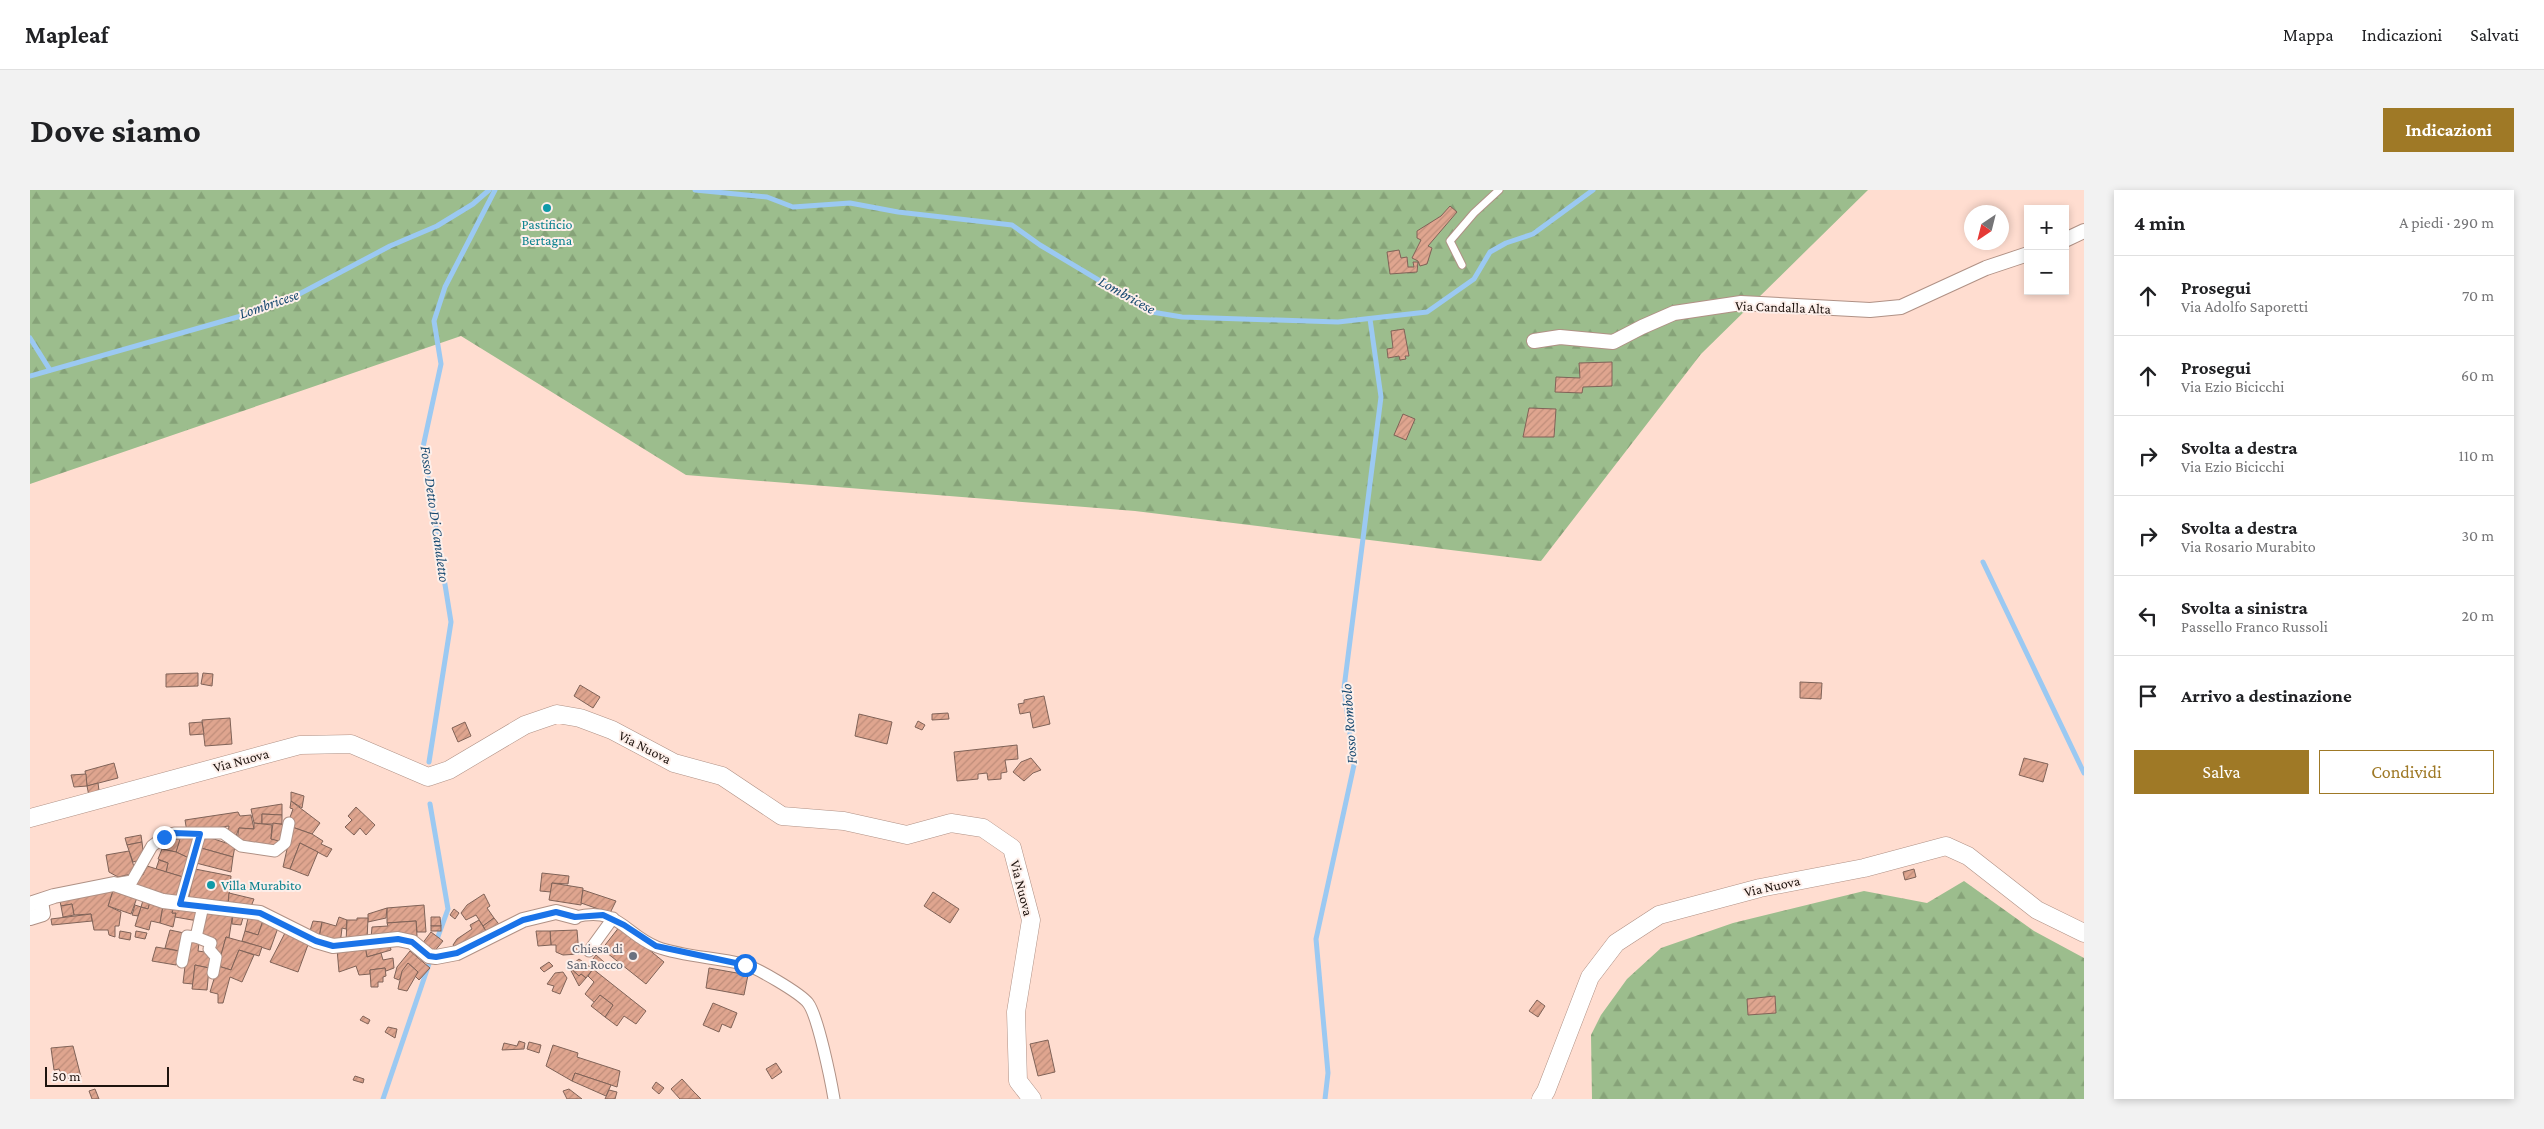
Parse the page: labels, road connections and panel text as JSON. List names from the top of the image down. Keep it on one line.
{"streets":{"street":["Via Candalla Alta","Via Nuova"]},"water":["Lombricese","Fosso Detto Di Canaletto","Fosso Rombolo"],"places":["Pastificio Bertagna","Villa Murabito","Chiesa di San Rocco"],"scale_bar":"50 m","north":"bottom left","page":{"header":"Mapleaf","nav":["Mappa","Indicazioni","Salvati"],"buttons":["Indicazioni",["Salva","Condividi"]],"title":"Dove siamo","heading":["4 min","A piedi · 290 m"],"map_buttons":["+","−"],"list":[["Prosegui","Via Adolfo Saporetti","70 m"],["Prosegui","Via Ezio Bicicchi","60 m"],["Svolta a destra","Via Ezio Bicicchi","110 m"],["Svolta a destra","Via Rosario Murabito","30 m"],["Svolta a sinistra","Passello Franco Russoli","20 m"],"Arrivo a destinazione"],"scale":"50 m"}}
